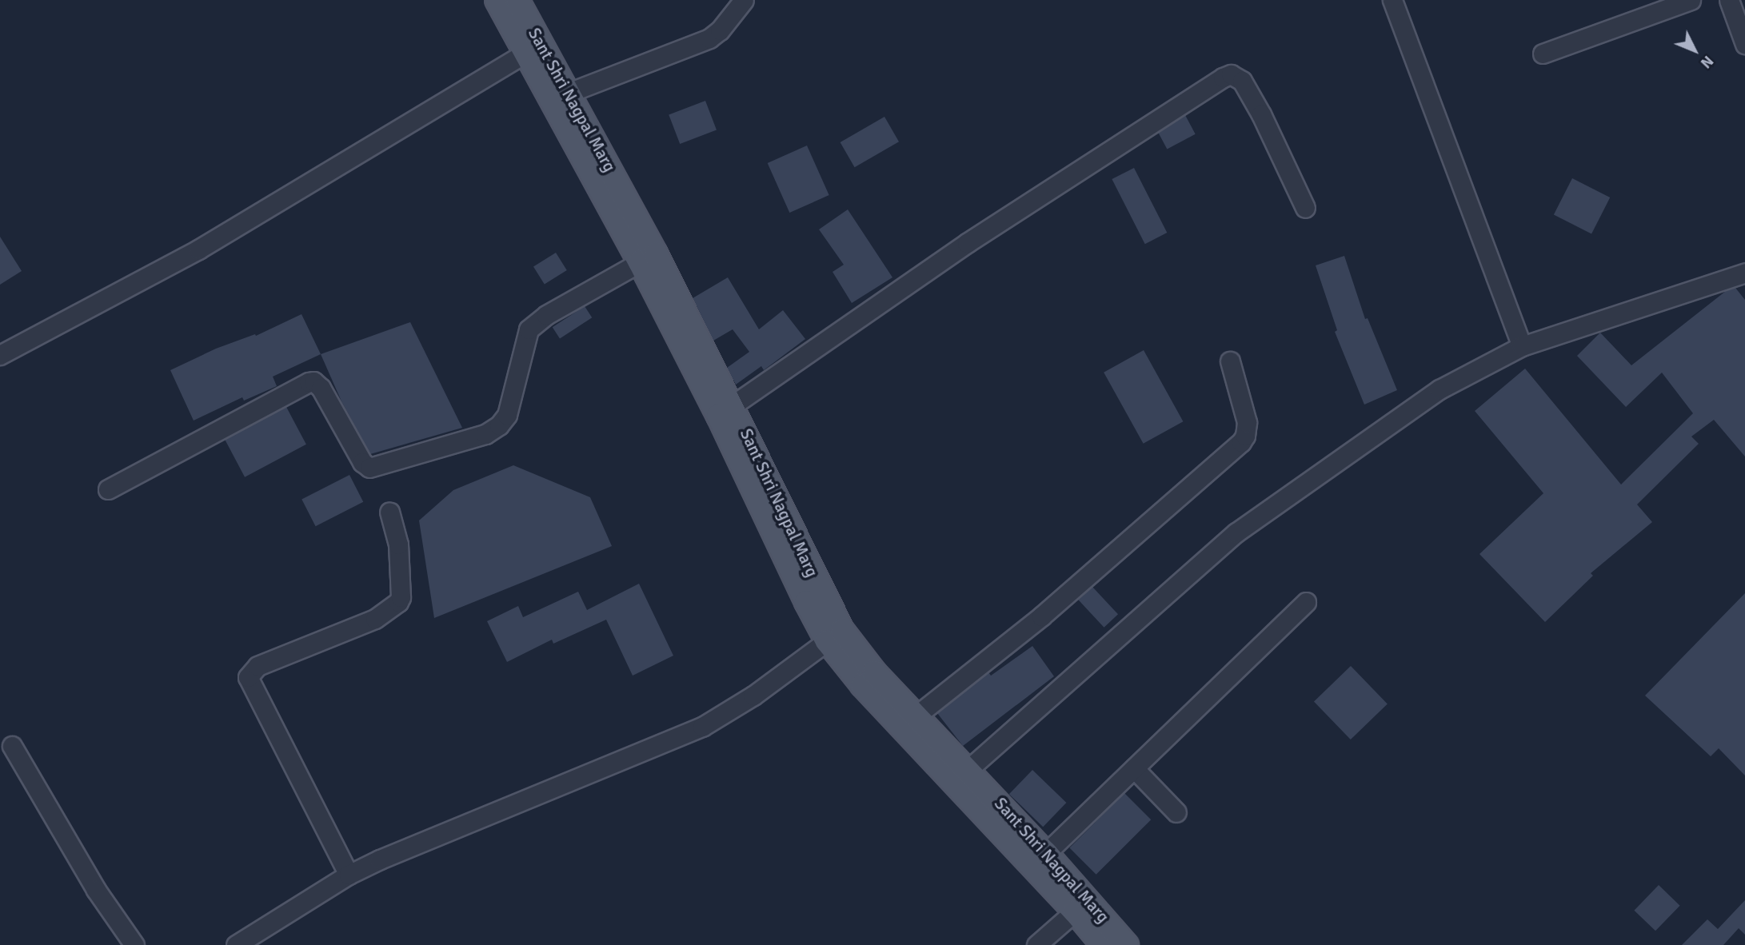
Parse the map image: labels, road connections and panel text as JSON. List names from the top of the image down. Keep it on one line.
{"streets":{"main road":["Sant Shri Nagpal Marg"]},"north":"bottom right"}
